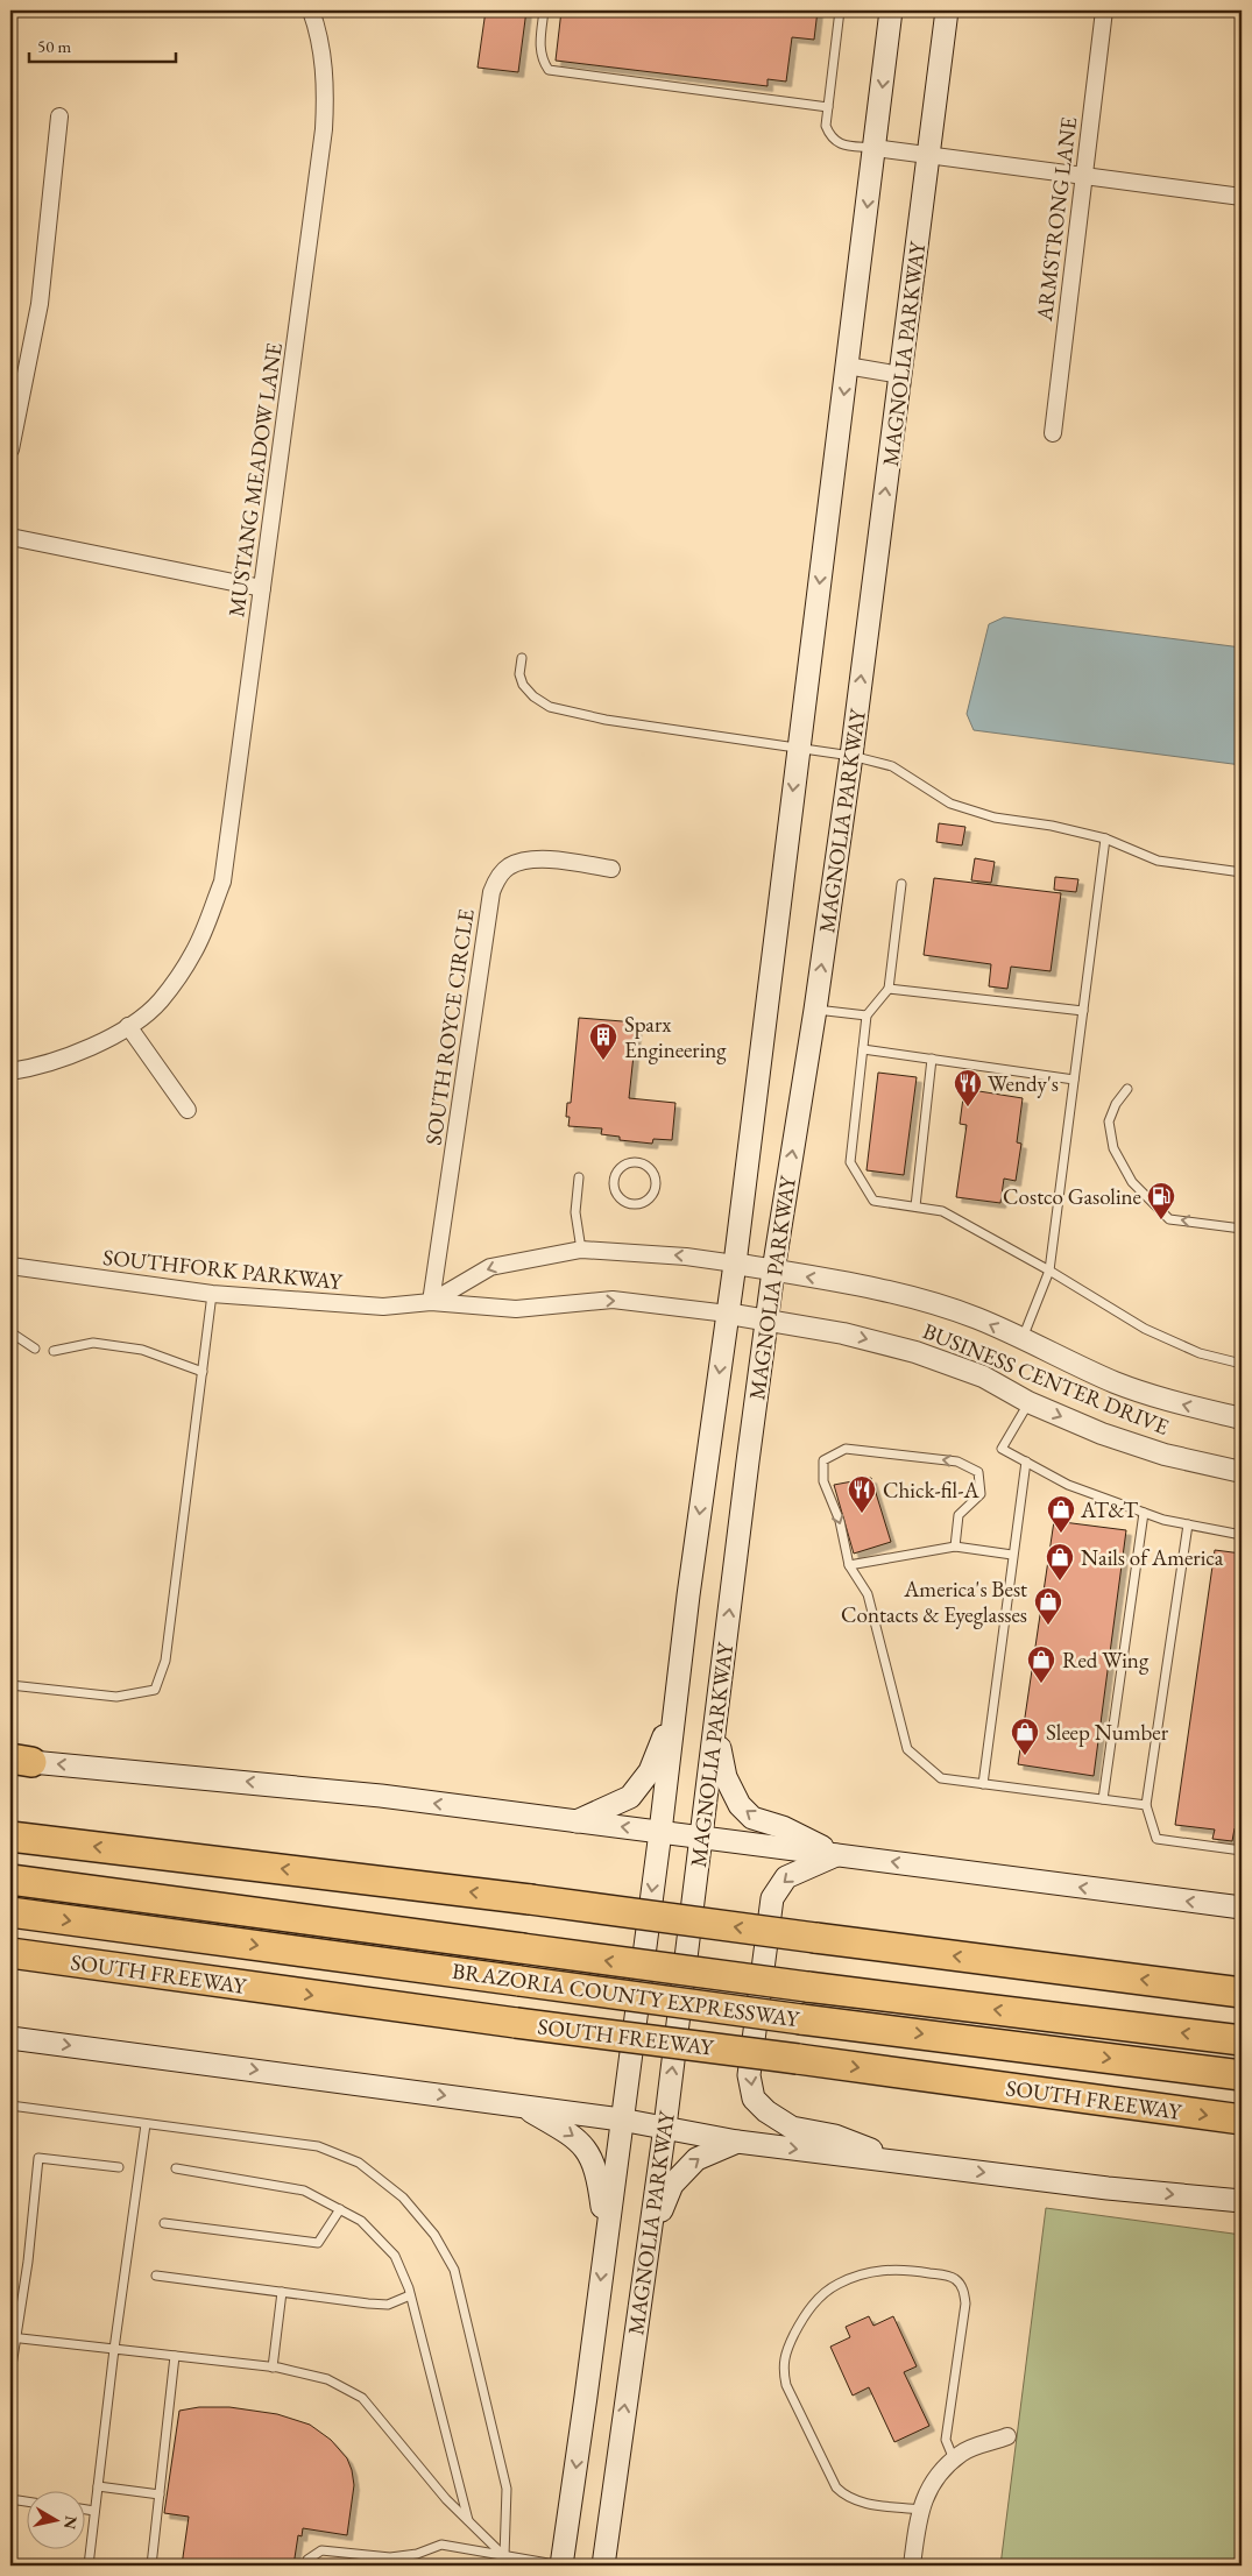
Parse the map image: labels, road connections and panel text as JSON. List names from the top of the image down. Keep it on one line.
{"streets":{"highway":["SOUTH FREEWAY","BRAZORIA COUNTY EXPRESSWAY"],"main road":["MAGNOLIA PARKWAY"],"street":["ARMSTRONG LANE","MUSTANG MEADOW LANE","SOUTH ROYCE CIRCLE","SOUTHFORK PARKWAY","BUSINESS CENTER DRIVE"]},"crossings":[["MAGNOLIA PARKWAY","SOUTHFORK PARKWAY"],["MAGNOLIA PARKWAY","BUSINESS CENTER DRIVE"],["SOUTH ROYCE CIRCLE","SOUTHFORK PARKWAY"],["SOUTHFORK PARKWAY","BUSINESS CENTER DRIVE"]],"places":{"building":["Sparx Engineering"],"restaurant":["Wendy's","Chick-fil-A"],"fuel station":["Costco Gasoline"],"shop":["AT&T","Nails of America","America's Best Contacts & Eyeglasses","Red Wing","Sleep Number"]},"scale_bar":"50 m","north":"right"}
